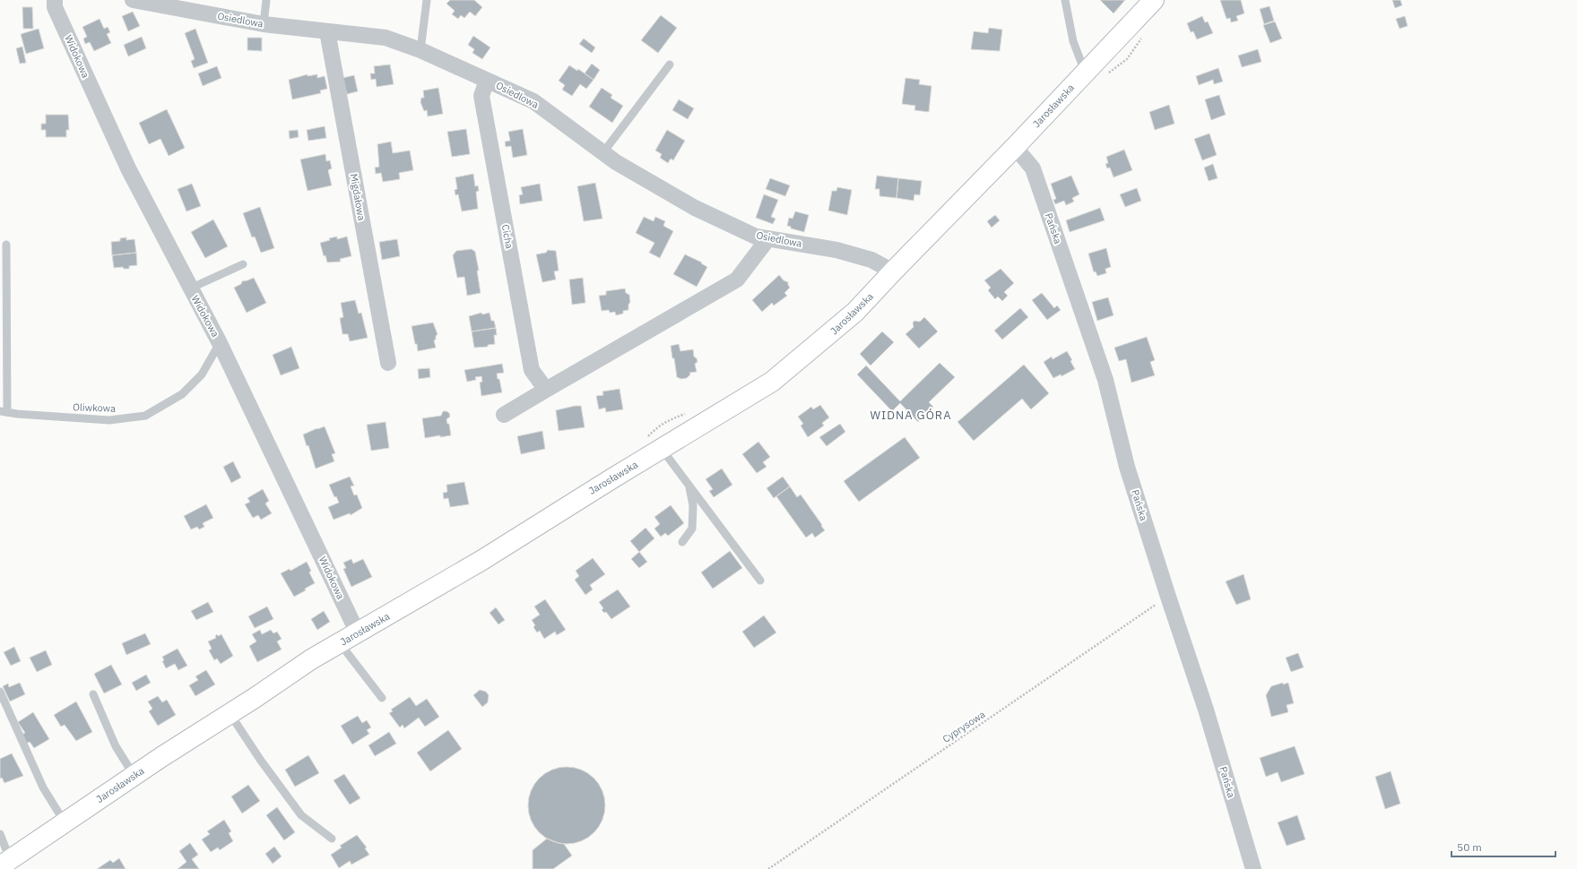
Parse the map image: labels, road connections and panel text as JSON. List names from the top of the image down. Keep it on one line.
{"streets":{"main road":["Jarosławska"],"street":["Osiedlowa","Widokowa","Migdałowa","Pańska","Cicha"],"lane":["Oliwkowa"],"path":["Cyprysowa"]},"crossings":[["Osiedlowa","Jarosławska"],["Osiedlowa","Migdałowa"],["Osiedlowa","Cicha"],["Widokowa","Jarosławska"],["Widokowa","Oliwkowa"],["Jarosławska","Pańska"],["Pańska","Cyprysowa"]],"districts":["WIDNA GÓRA"],"scale_bar":"50 m"}
